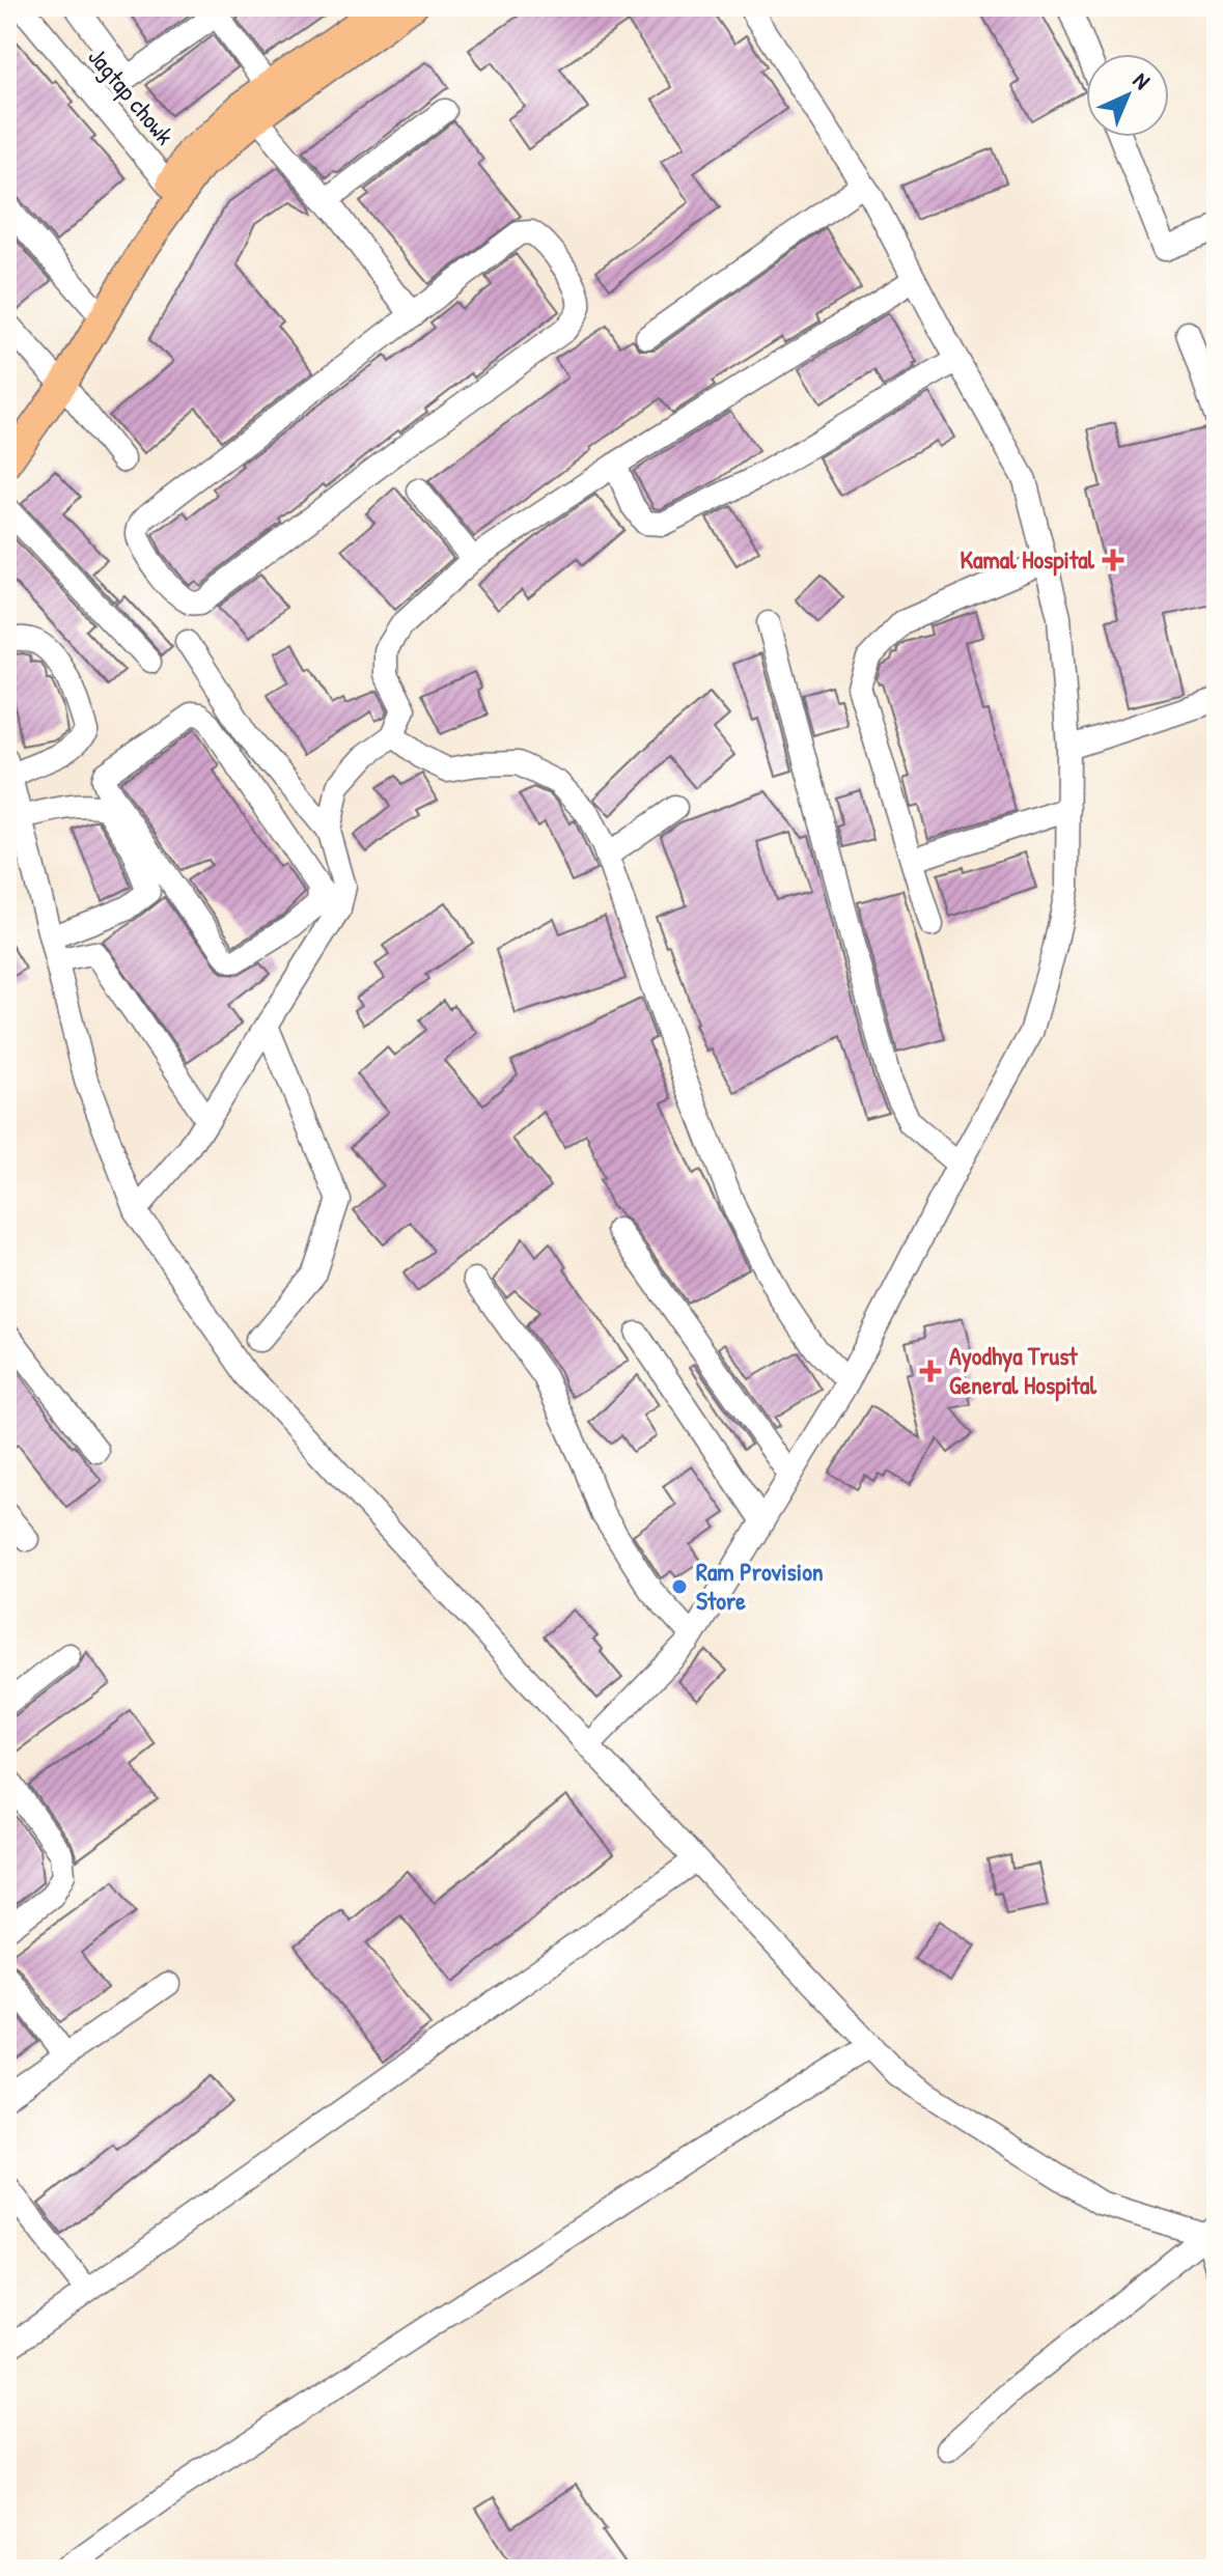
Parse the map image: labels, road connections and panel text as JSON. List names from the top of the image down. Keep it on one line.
{"streets":{"street":["Jagtap chowk"]},"places":{"health":["Kamal Hospital","Ayodhya Trust General Hospital"],"other":["Ram Provision Store"]},"north":"top right"}
